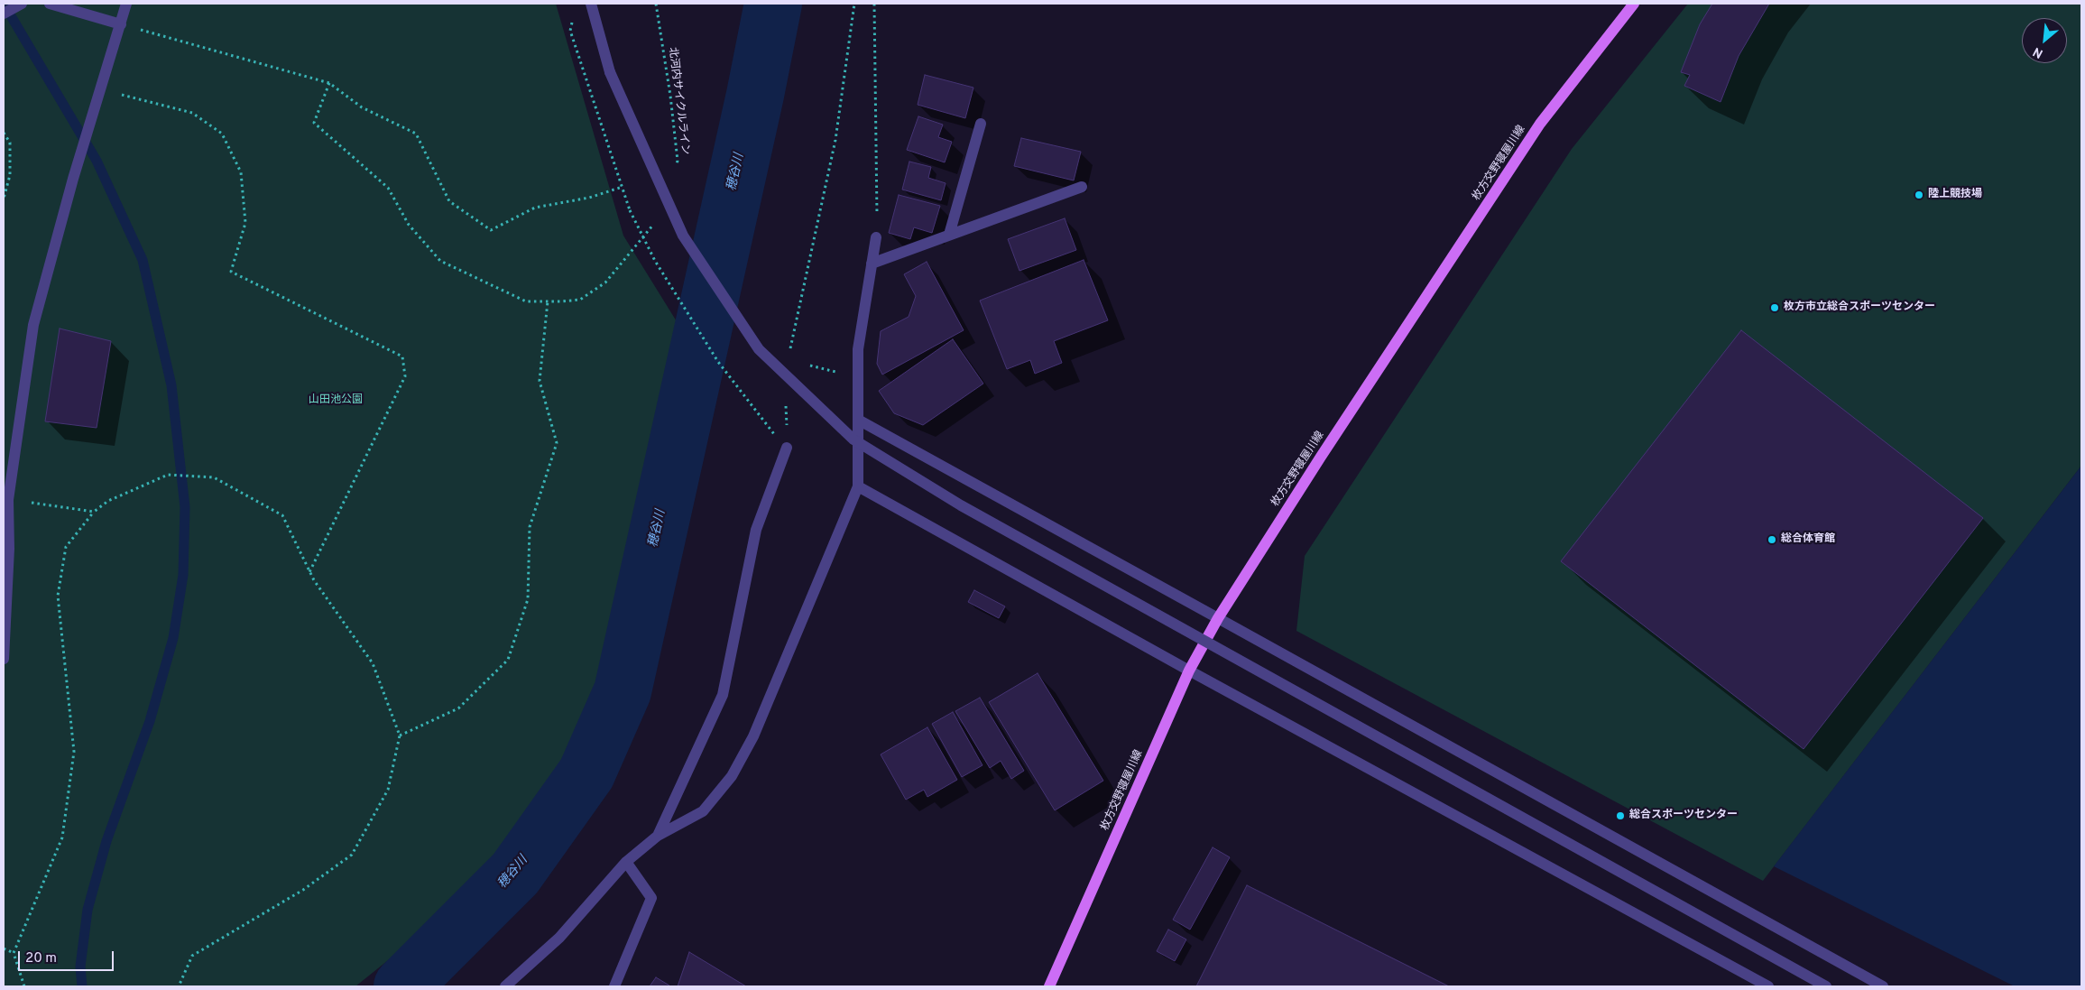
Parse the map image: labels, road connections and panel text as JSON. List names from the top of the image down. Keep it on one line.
{"streets":{"main road":["枚方交野寝屋川線"],"path":["北河内サイクルライン"]},"water":["穂谷川"],"parks":["山田池公園"],"places":["陸上競技場","枚方市立総合スポーツセンター","総合体育館","総合スポーツセンター"],"scale_bar":"20 m","north":"bottom left"}
